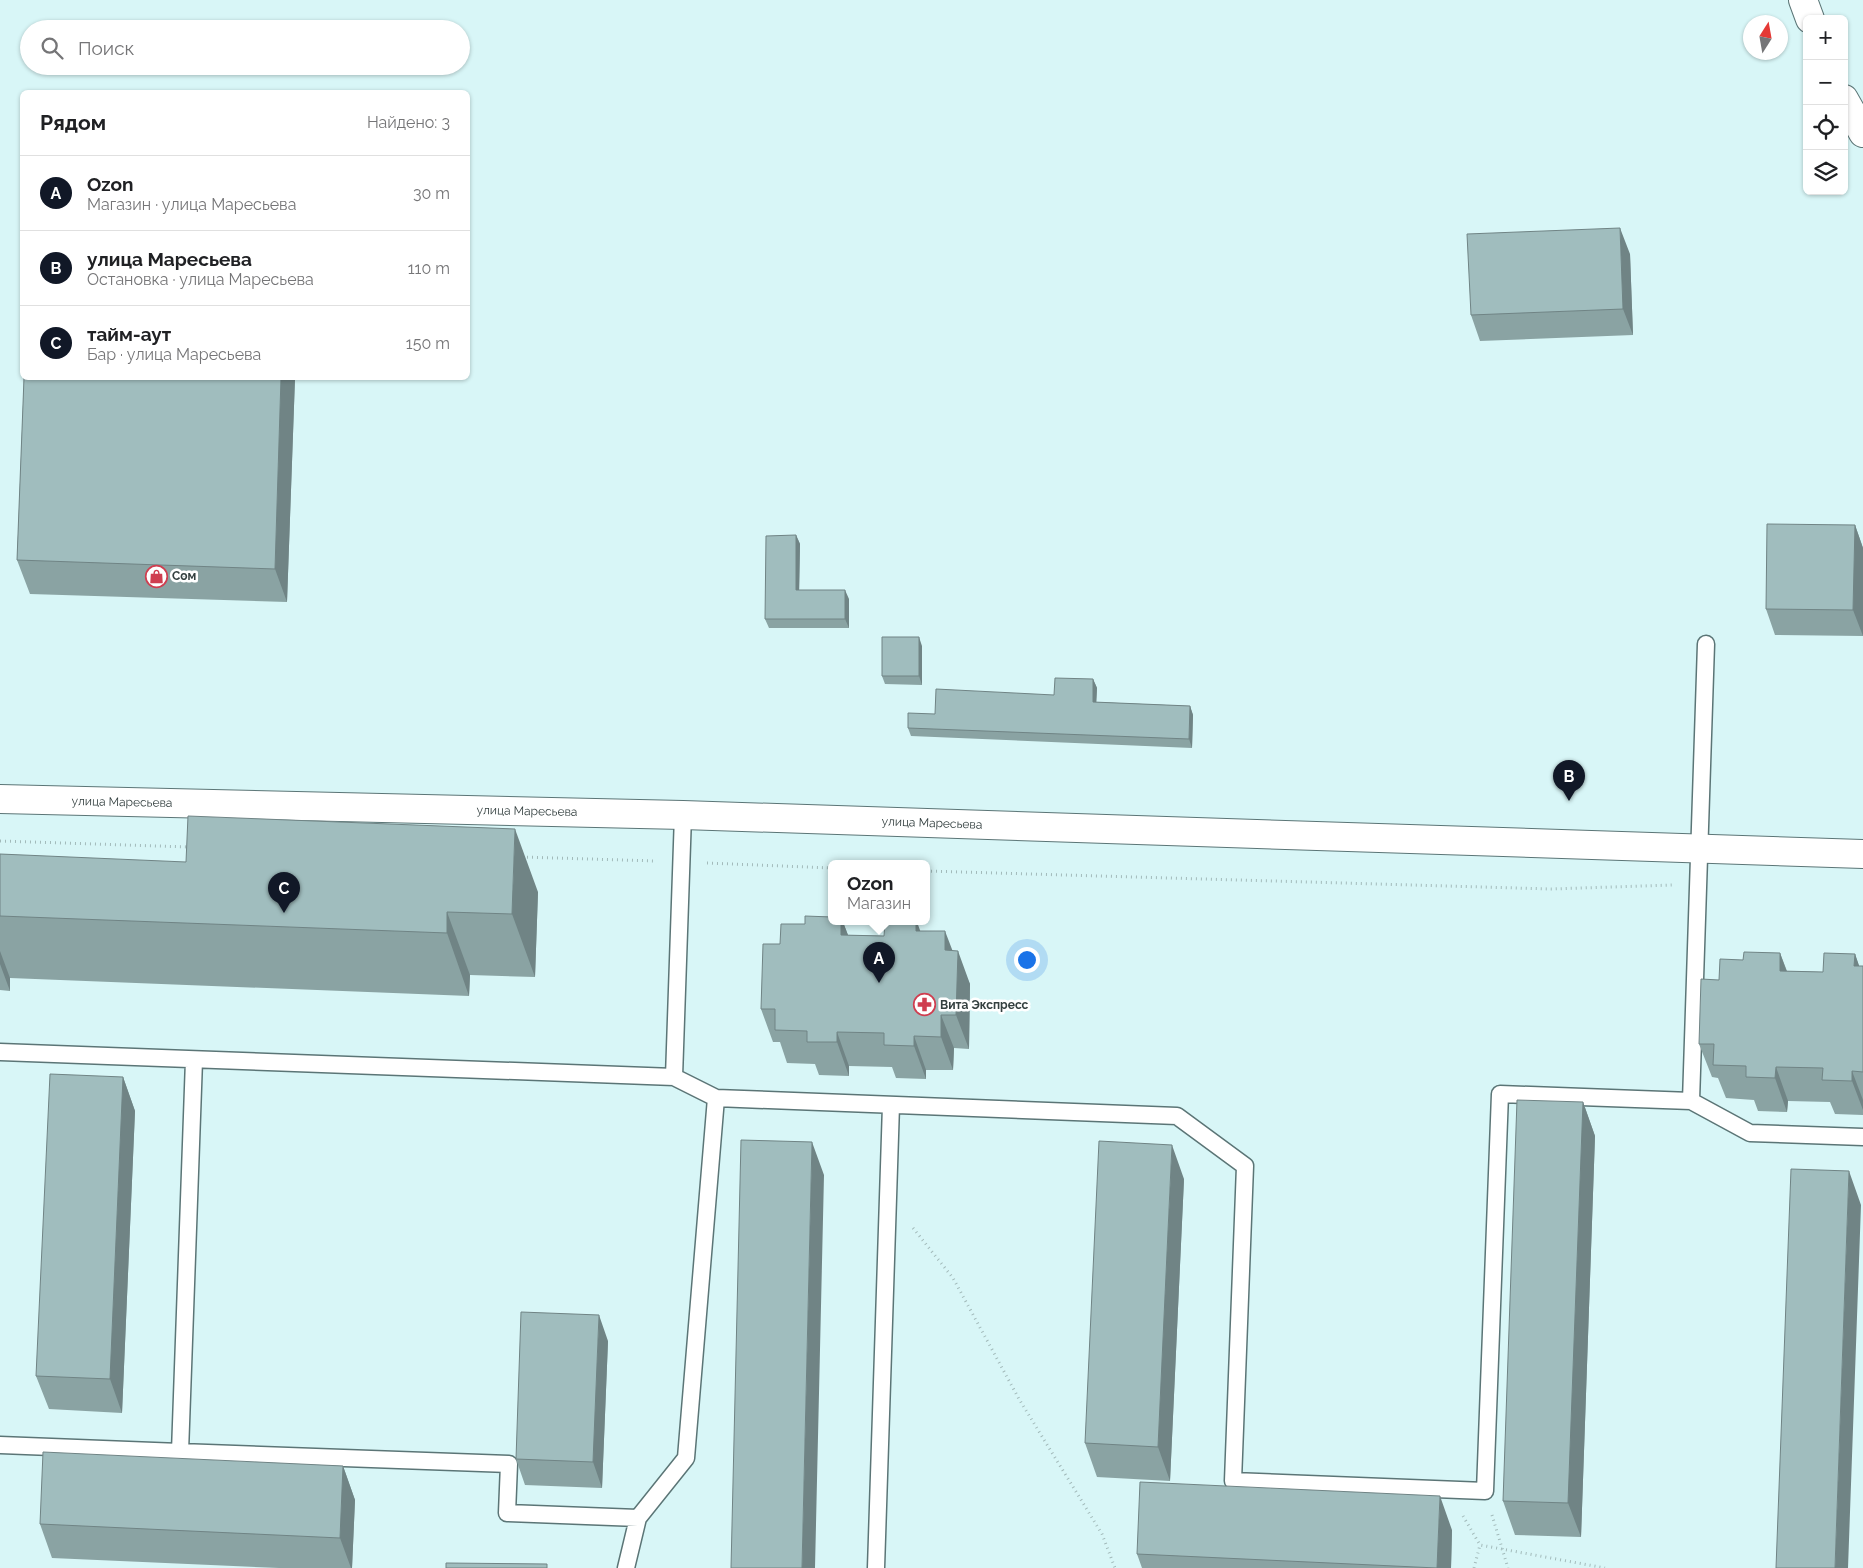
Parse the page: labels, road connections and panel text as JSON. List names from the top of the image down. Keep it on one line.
{"streets":{"street":["улица Маресьева"]},"places":{"shop":["Сом"],"pharmacy":["Вита Экспресс"]},"north":"top","page":{"map_buttons":["+","−"],"search":"Поиск","heading":["Рядом","Найдено: 3"],"list":[{"mark":"A","name":"Ozon","note":"Магазин · улица Маресьева","value":"30 m"},{"mark":"B","name":"улица Маресьева","note":"Остановка · улица Маресьева","value":"110 m"},{"mark":"C","name":"тайм-аут","note":"Бар · улица Маресьева","value":"150 m"}],"pins":["B","C","A"],"popup":["Ozon","Магазин"]}}
